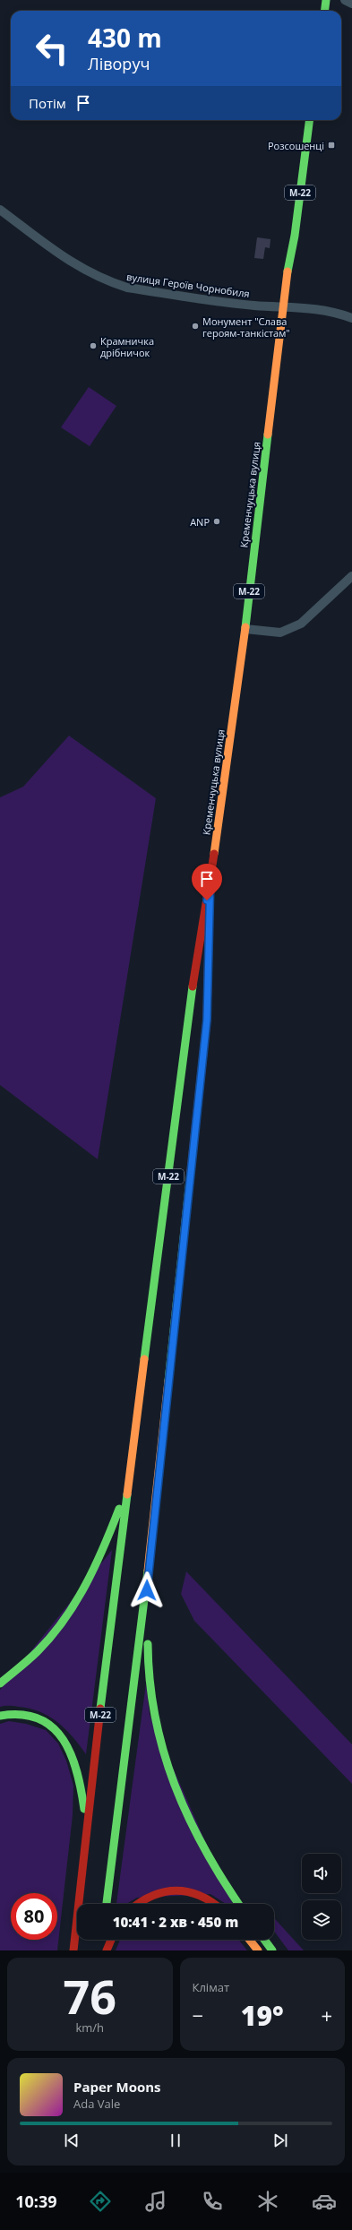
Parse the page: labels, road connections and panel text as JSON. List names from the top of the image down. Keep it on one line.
{"streets":{"highway":["М-22","Кременчуцька вулиця"],"street":["вулиця Героїв Чорнобиля"]},"crossings":[["М-22","Кременчуцька вулиця"],["вулиця Героїв Чорнобиля","Кременчуцька вулиця"]],"places":{"transit":["Розсошенці"],"other":["Монумент \"Слава героям-танкістам\"","Крамничка дрібничок","ANP"]},"page":{"turn":["430 m","Ліворуч"],"then":"Потім","limit":"80","trip":"10:41 · 2 хв · 450 m","tile":[["76","km/h"],"Клімат"],"heat":["−","19°","+"],"song":["Paper Moons","Ada Vale"],"tabs":"10:39"}}
